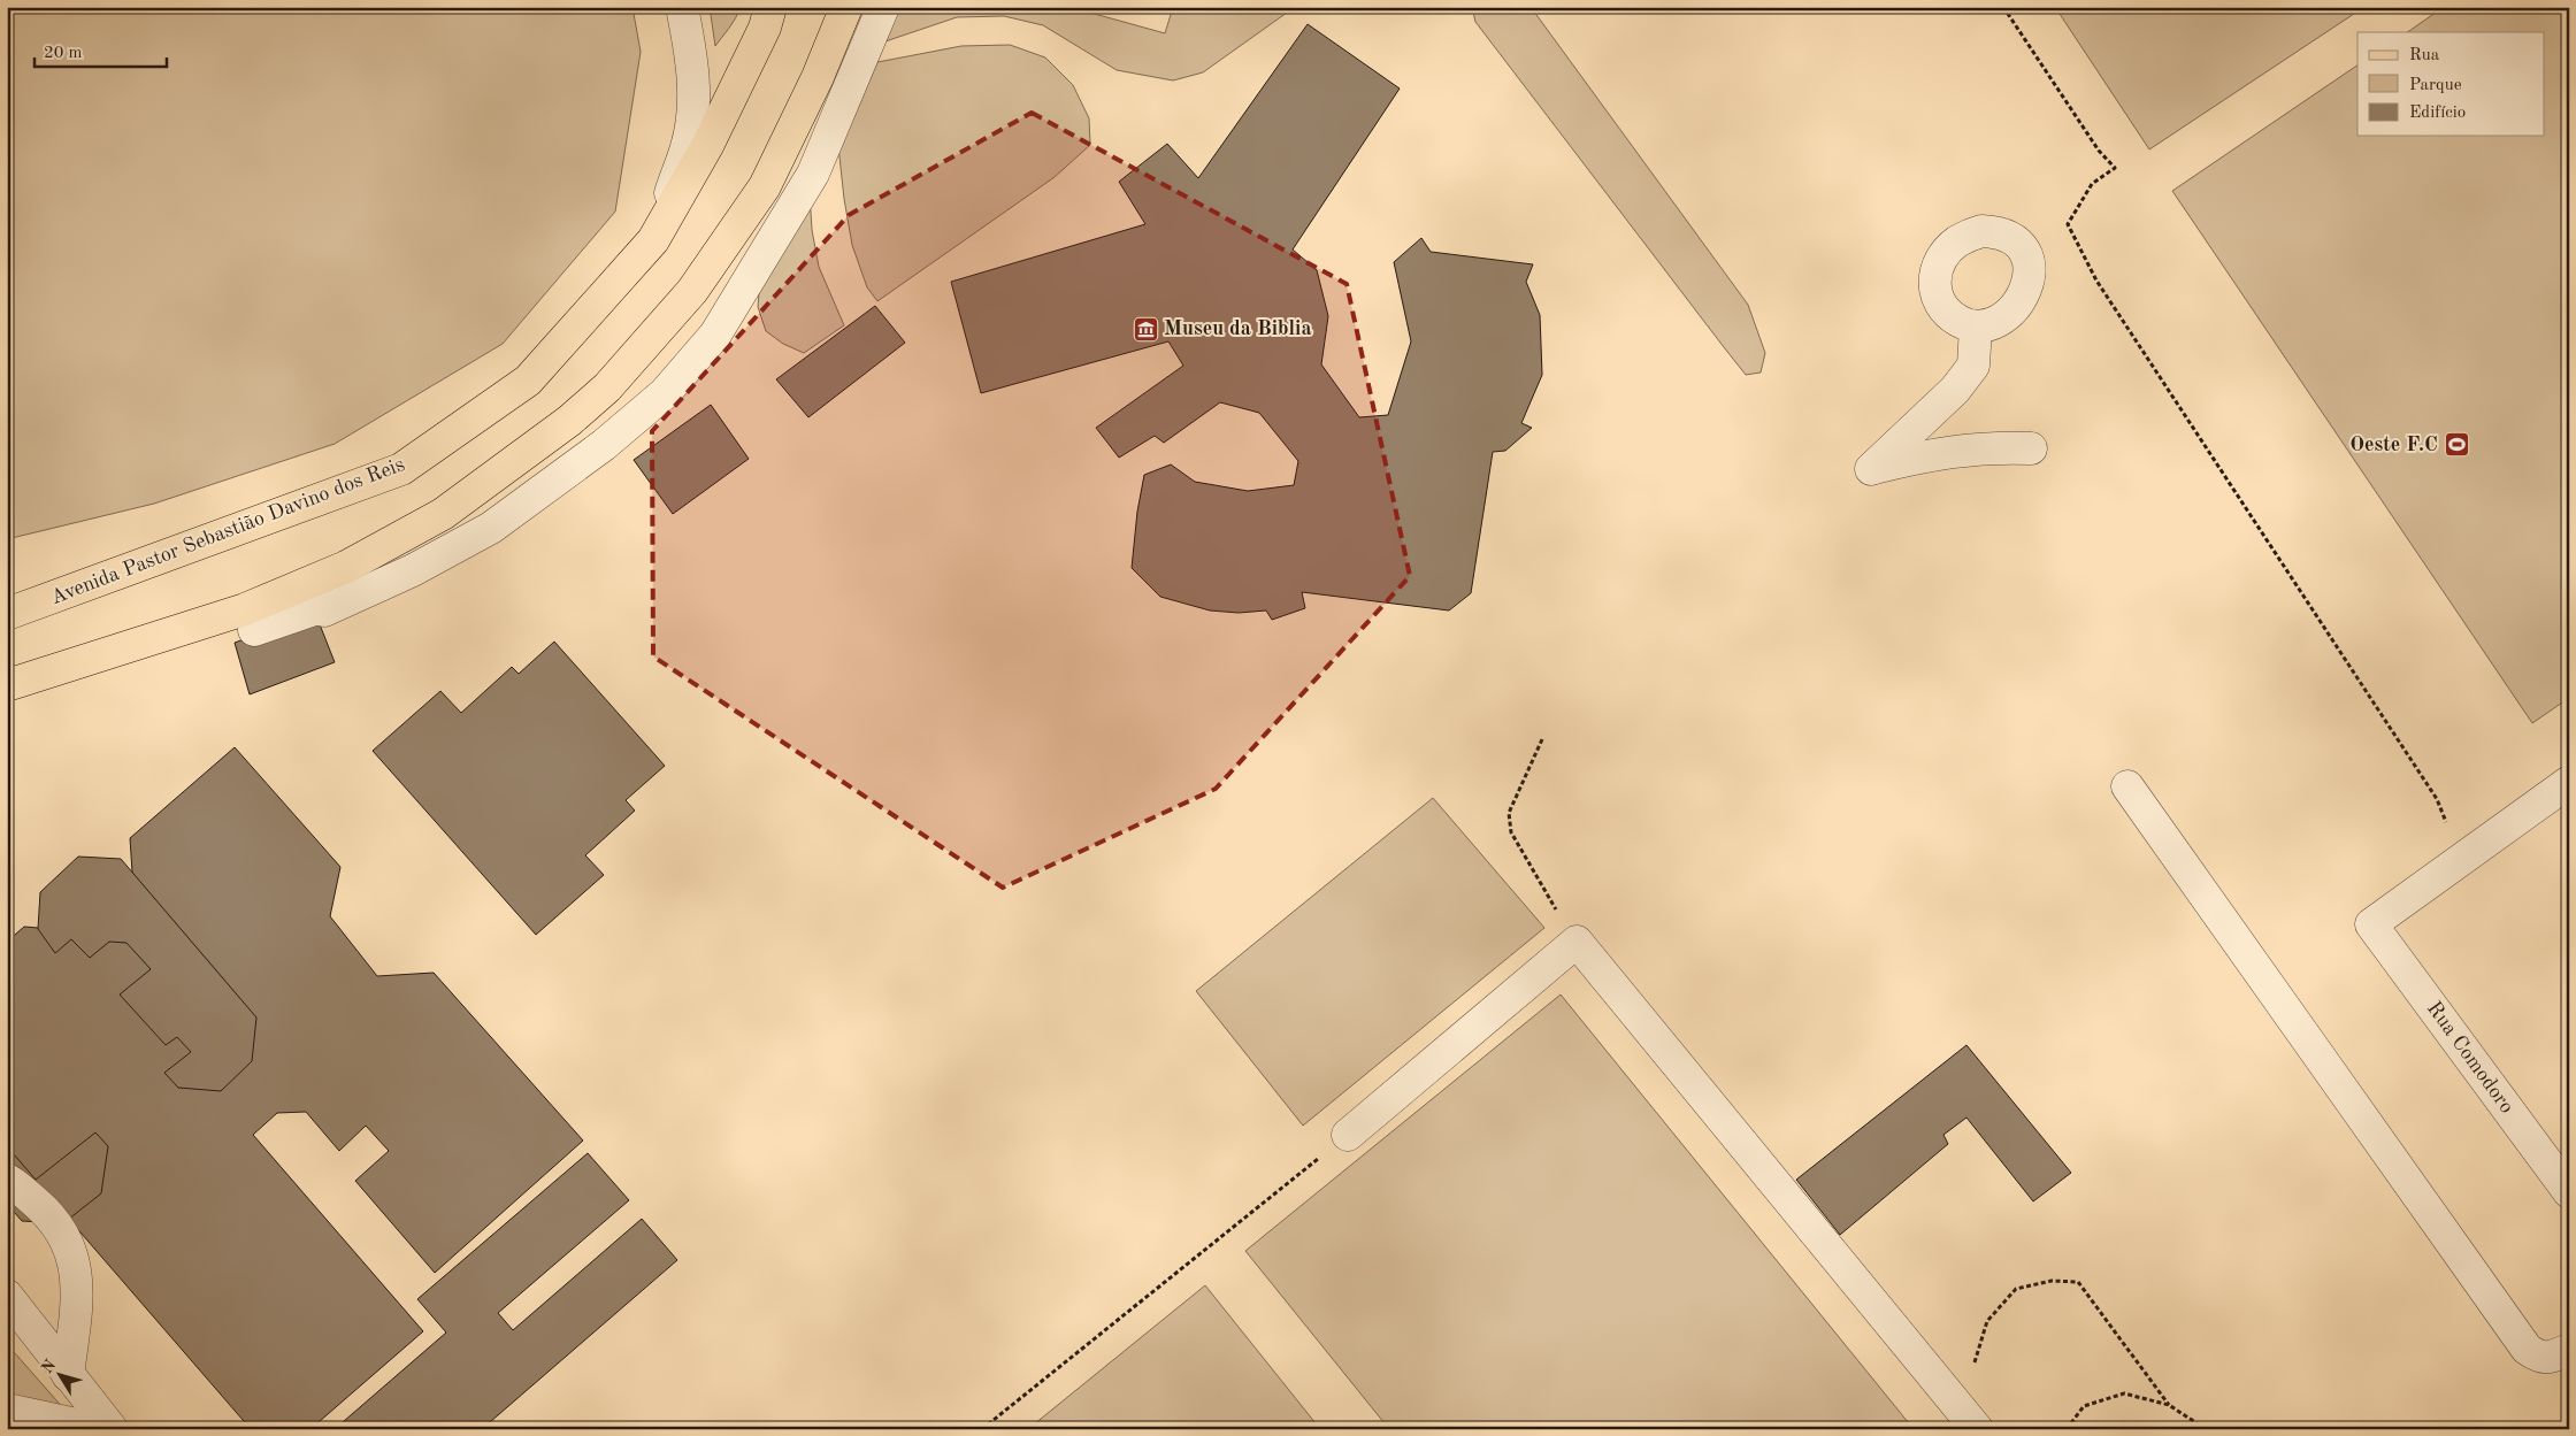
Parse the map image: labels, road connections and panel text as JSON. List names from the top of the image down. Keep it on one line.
{"streets":{"main road":["Avenida Pastor Sebastião Davino dos Reis"],"street":["Rua Comodoro"]},"places":{"museum":["Museu da Biblia"],"sports":["Oeste F.C"]},"legend":["Rua","Parque","Edifício"],"scale_bar":"20 m","north":"top left"}
